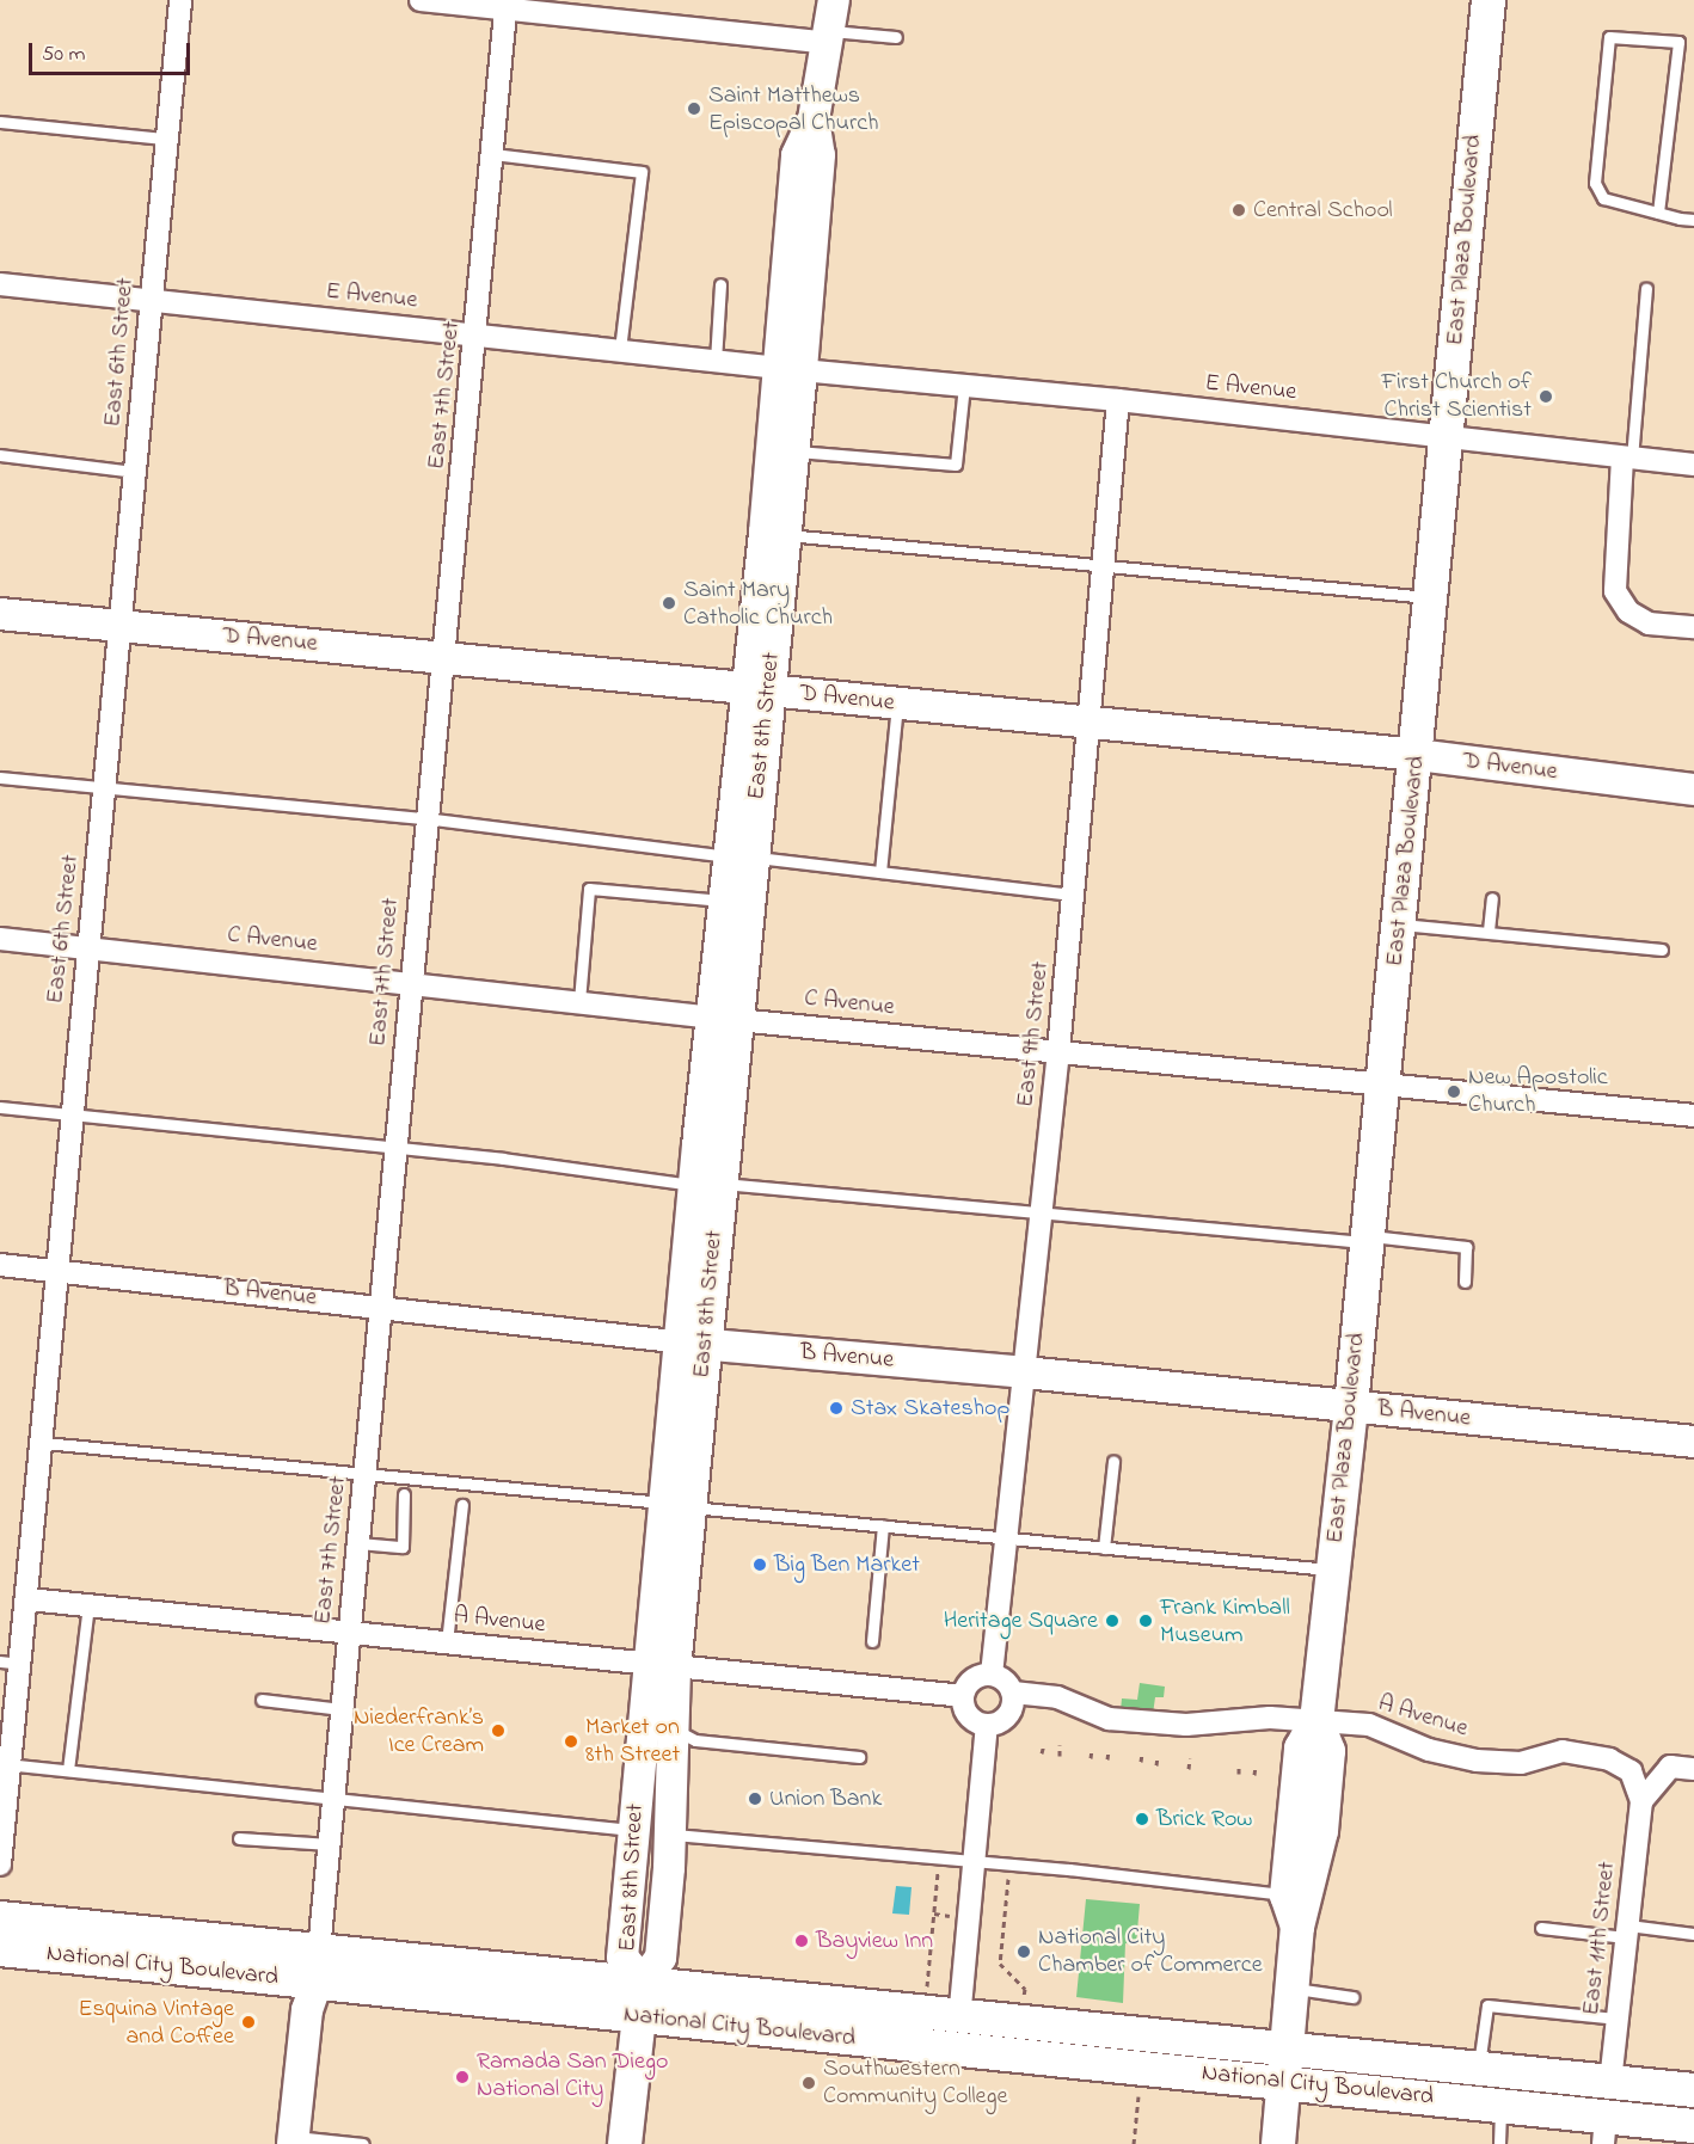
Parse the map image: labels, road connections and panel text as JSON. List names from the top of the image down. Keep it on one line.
{"streets":{"main road":["East Plaza Boulevard","National City Boulevard"],"street":["E Avenue","East 6th Street","East 7th Street","D Avenue","East 8th Street","C Avenue","East 9th Street","B Avenue","A Avenue","East 11th Street"]},"crossings":[["East Plaza Boulevard","E Avenue"],["East Plaza Boulevard","D Avenue"],["East Plaza Boulevard","C Avenue"],["East Plaza Boulevard","B Avenue"],["East Plaza Boulevard","A Avenue"],["East Plaza Boulevard","National City Boulevard"],["E Avenue","East 6th Street"],["E Avenue","East 7th Street"],["E Avenue","East 8th Street"],["E Avenue","East 9th Street"],["East 6th Street","D Avenue"],["East 6th Street","C Avenue"],["East 6th Street","B Avenue"],["East 6th Street","A Avenue"],["East 7th Street","D Avenue"],["East 7th Street","C Avenue"],["East 7th Street","B Avenue"],["East 7th Street","A Avenue"],["East 7th Street","National City Boulevard"],["D Avenue","East 8th Street"],["D Avenue","East 9th Street"],["East 8th Street","C Avenue"],["East 8th Street","B Avenue"],["East 8th Street","A Avenue"],["East 8th Street","National City Boulevard"],["C Avenue","East 9th Street"],["East 9th Street","B Avenue"],["East 9th Street","A Avenue"],["A Avenue","East 11th Street"],["East 11th Street","National City Boulevard"]],"places":["Saint Matthews Episcopal Church","Central School","First Church of Christ Scientist","Saint Mary Catholic Church","New Apostolic Church","Stax Skateshop","Big Ben Market","Heritage Square","Frank Kimball Museum","Niederfrank’s Ice Cream","Market on 8th Street","Union Bank","Brick Row","Bayview Inn","National City Chamber of Commerce","Esquina Vintage and Coffee","Ramada San Diego National City","Southwestern Community College"],"scale_bar":"50 m"}
